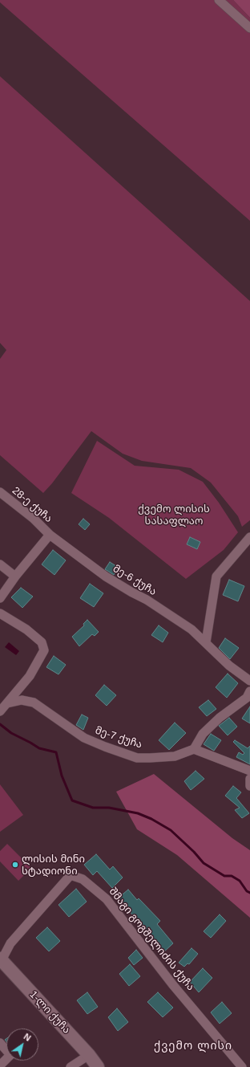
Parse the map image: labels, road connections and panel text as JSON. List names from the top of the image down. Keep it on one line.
{"streets":{"main road":["1-ლი ქუჩა"],"street":["28-ე ქუჩა","მე-6 ქუჩა","მე-7 ქუჩა","შმაგი გოგშელიძის ქუჩა"]},"crossings":[["28-ე ქუჩა","მე-6 ქუჩა"],["შმაგი გოგშელიძის ქუჩა","1-ლი ქუჩა"]],"districts":["ქვემო ლისი"],"parks":["ქვემო ლისის სასაფლაო"],"places":["ლისის მინი სტადიონი"],"north":"top right"}
